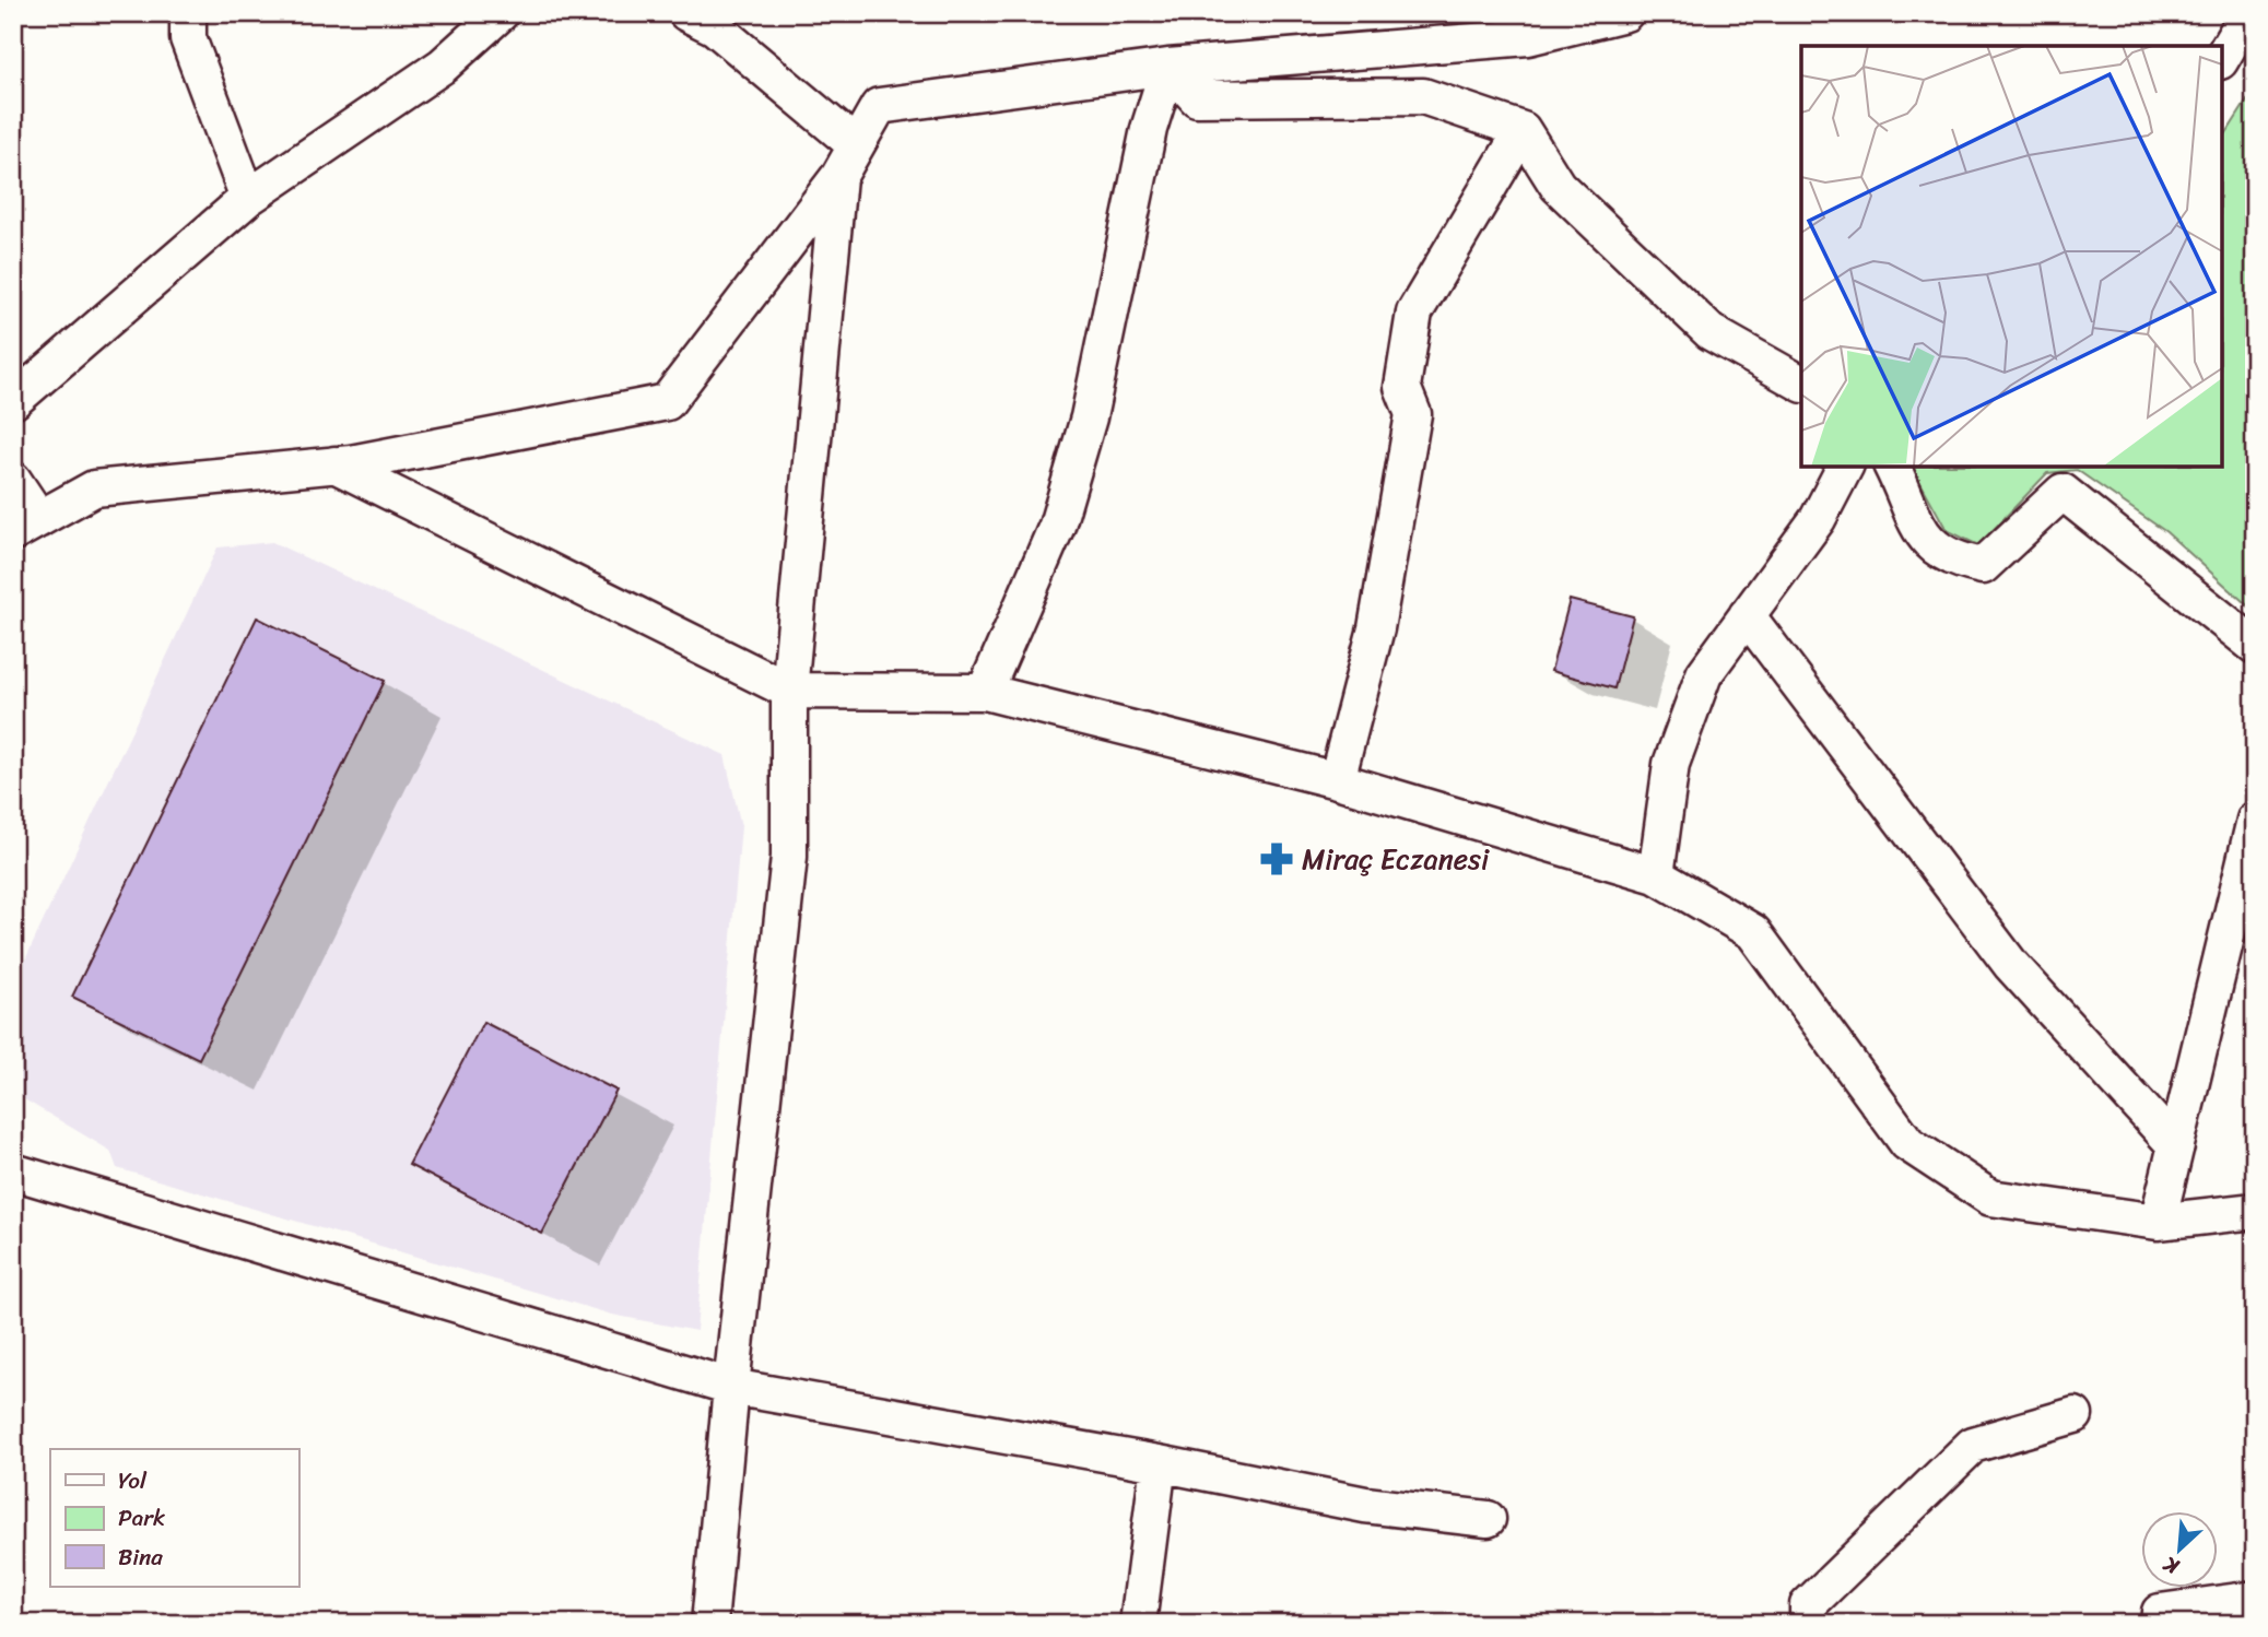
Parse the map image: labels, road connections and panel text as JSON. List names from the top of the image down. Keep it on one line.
{"places":{"pharmacy":["Miraç Eczanesi"]},"legend":["Yol","Park","Bina"],"north":"bottom left"}
